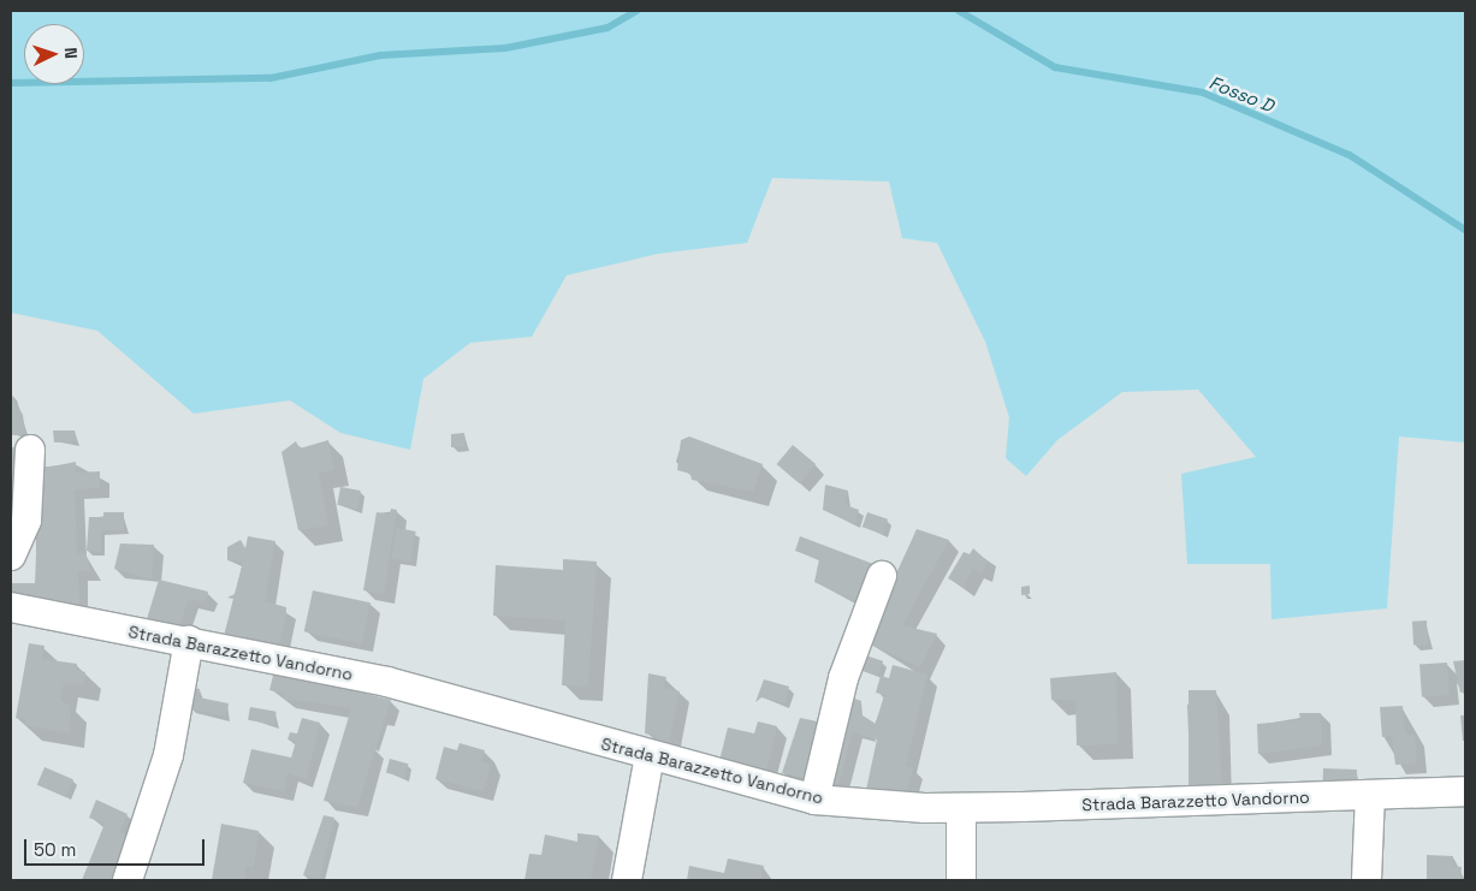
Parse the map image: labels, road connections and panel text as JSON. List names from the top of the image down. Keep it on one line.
{"streets":{"street":["Strada Barazzetto Vandorno"]},"water":["Fosso D"],"scale_bar":"50 m","north":"right"}
